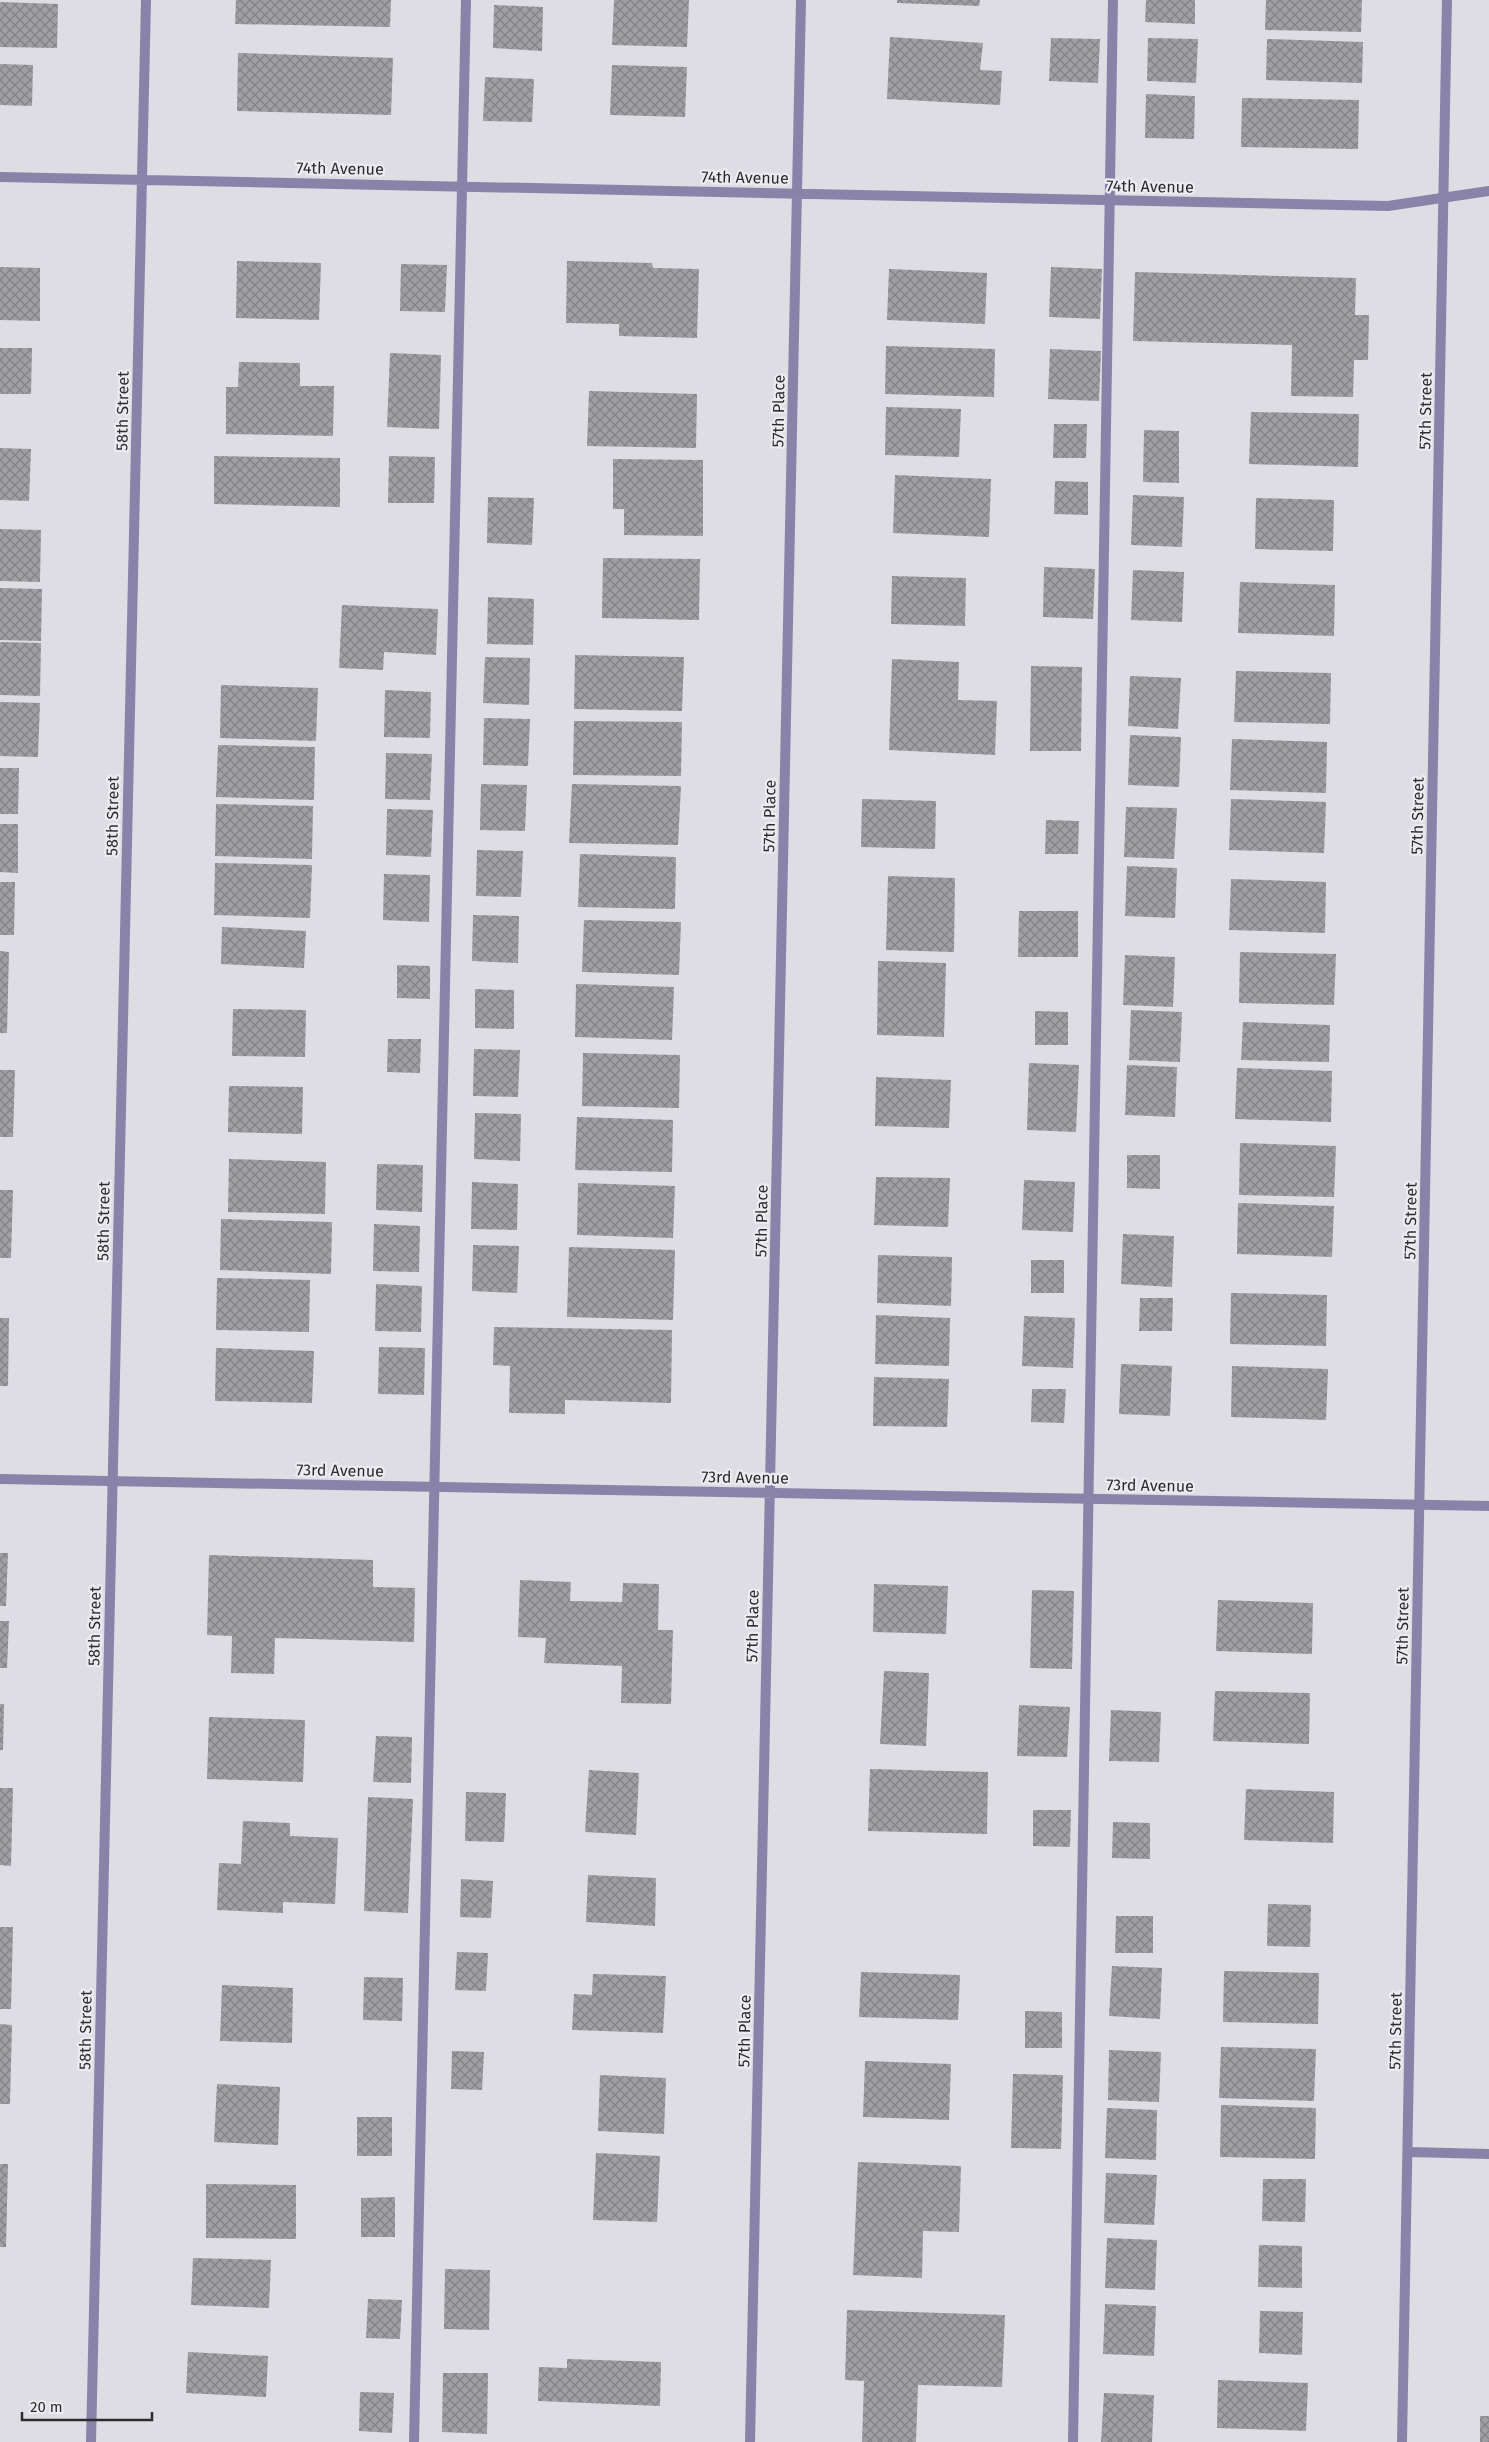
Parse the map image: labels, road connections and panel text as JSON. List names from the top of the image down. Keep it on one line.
{"streets":{"street":["74th Avenue","58th Street","57th Place","57th Street","73rd Avenue"]},"crossings":[["74th Avenue","58th Street"],["74th Avenue","57th Place"],["74th Avenue","57th Street"],["58th Street","73rd Avenue"],["57th Place","73rd Avenue"],["57th Street","73rd Avenue"]],"scale_bar":"20 m"}
